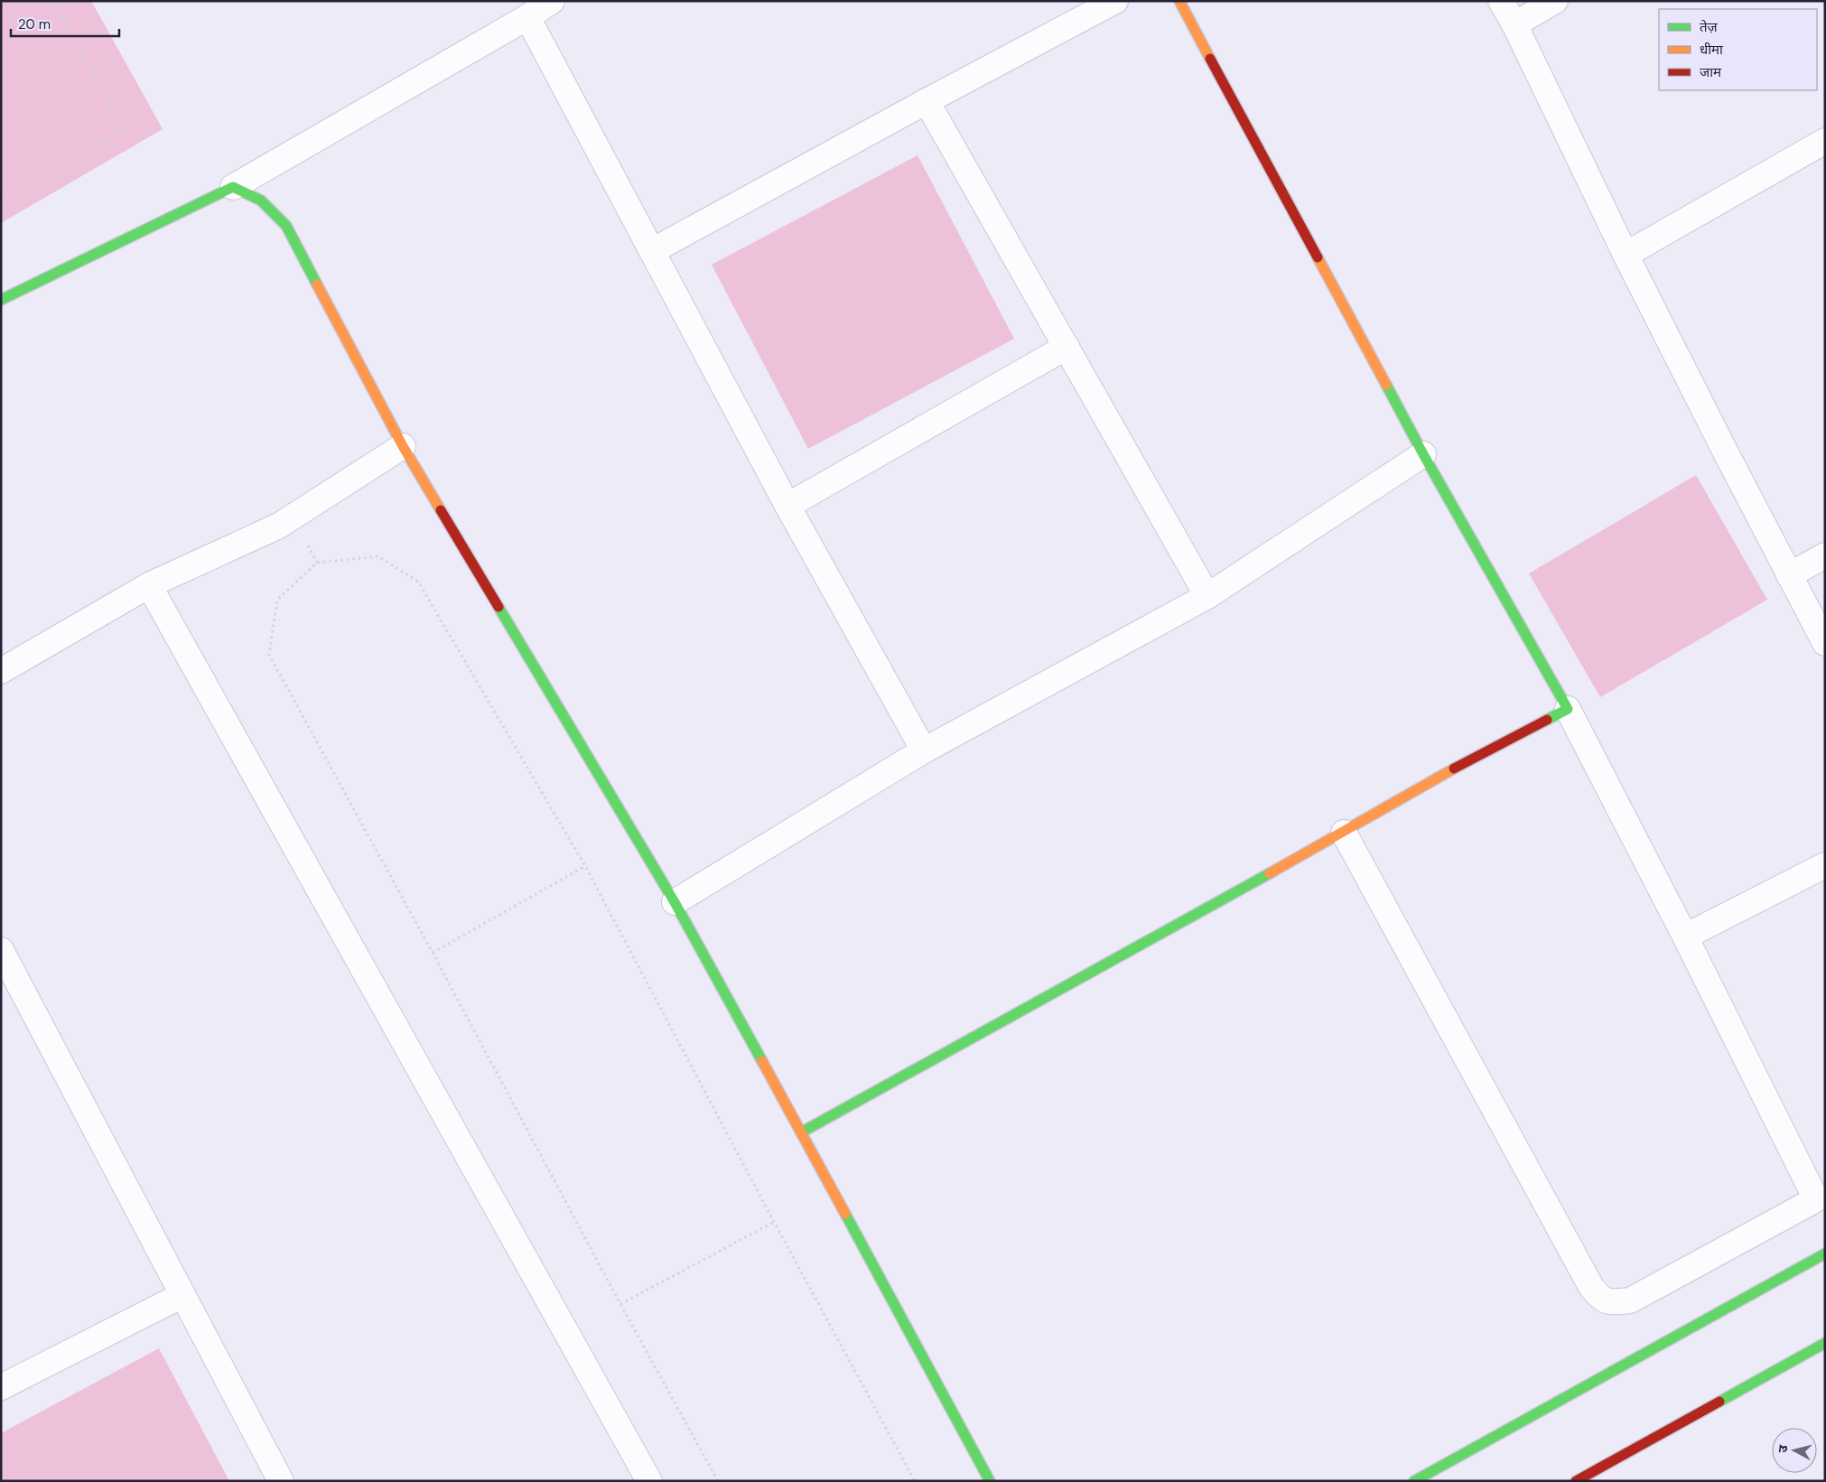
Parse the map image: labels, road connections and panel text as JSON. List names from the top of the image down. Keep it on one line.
{"legend":["तेज़","धीमा","जाम"],"scale_bar":"20 m","north":"left"}
